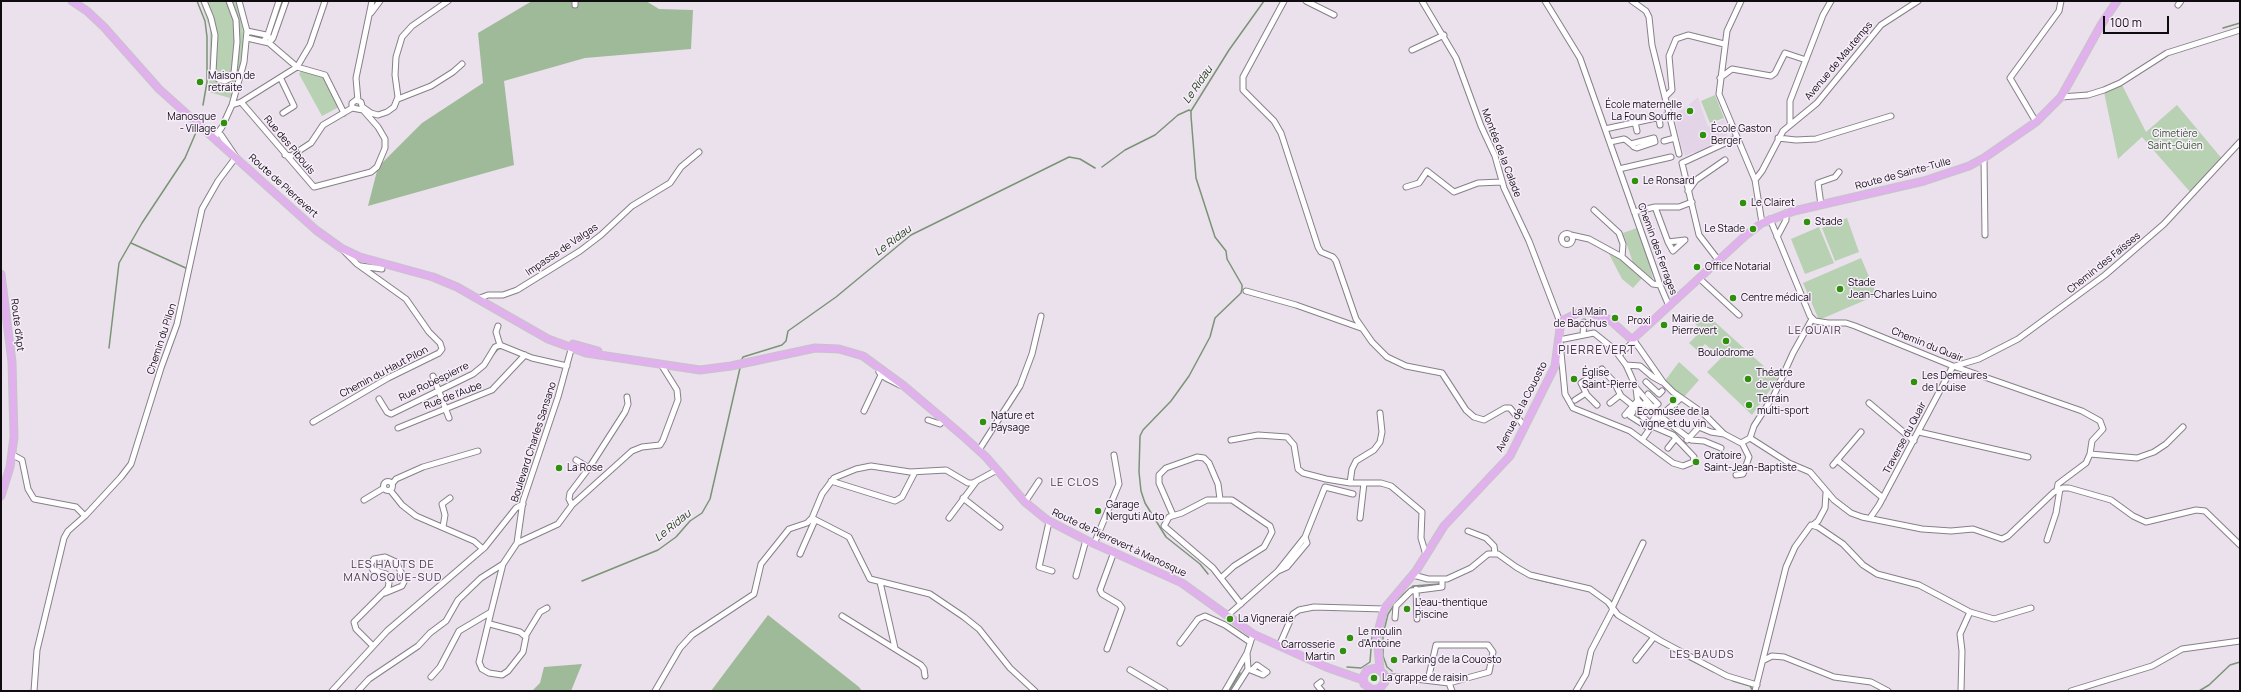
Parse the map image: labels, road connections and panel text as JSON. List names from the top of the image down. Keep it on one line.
{"streets":{"main road":["Route de Sainte-Tulle","Route de Pierrevert","Route d'Apt","Avenue de la Couosto","Route de Pierrevert à Manosque"],"street":["Avenue de Mautemps","Rue des Pibouls","Montée de la Calade","Chemin des Ferrages","Impasse de Valgas","Chemin des Faïsses","Chemin du Pilon","Chemin du Quair","Chemin du Haut Pilon","Rue Robespierre","Rue de l'Aube","Traverse du Quair","Boulevard Charles Sansano"]},"crossings":[["Montée de la Calade","Avenue de la Couosto"],["Route de Pierrevert","Impasse de Valgas"],["Route de Pierrevert","Chemin du Pilon"],["Route de Pierrevert","Chemin du Haut Pilon"],["Route de Pierrevert","Boulevard Charles Sansano"],["Route de Pierrevert","Route de Pierrevert à Manosque"],["Chemin des Faïsses","Chemin du Quair"],["Chemin des Faïsses","Traverse du Quair"],["Chemin du Quair","Traverse du Quair"],["Avenue de la Couosto","Route de Pierrevert à Manosque"],["Boulevard Charles Sansano","Route de Pierrevert à Manosque"]],"districts":["LE QUAIR","PIERREVERT","LE CLOS","LES HAUTS DE MANOSQUE-SUD","LES BAUDS"],"water":["Le Ridau"],"parks":["Cimetière Saint-Guien"],"places":["Maison de retraite","École maternelle La Foun Souffle","Manosque - Village","École Gaston Berger","Le Ronsard","Le Clairet","Stade","Le Stade","Office Notarial","Stade Jean-Charles Luino","Centre médical","Proxi","La Main de Bacchus","Mairie de Pierrevert","Boulodrome","Église Saint-Pierre","Théatre de verdure","Les Demeures de Louise","Ecomusée de la vigne et du vin","Terrain multi-sport","Nature et Paysage","Oratoire Saint-Jean-Baptiste","La Rose","Garage Nerguti Auto","L’eau-thentique Piscine","La Vigneraie","Le moulin d'Antoine","Carrosserie Martin","Parking de la Couosto","La grappe de raisin"],"scale_bar":"100 m"}
